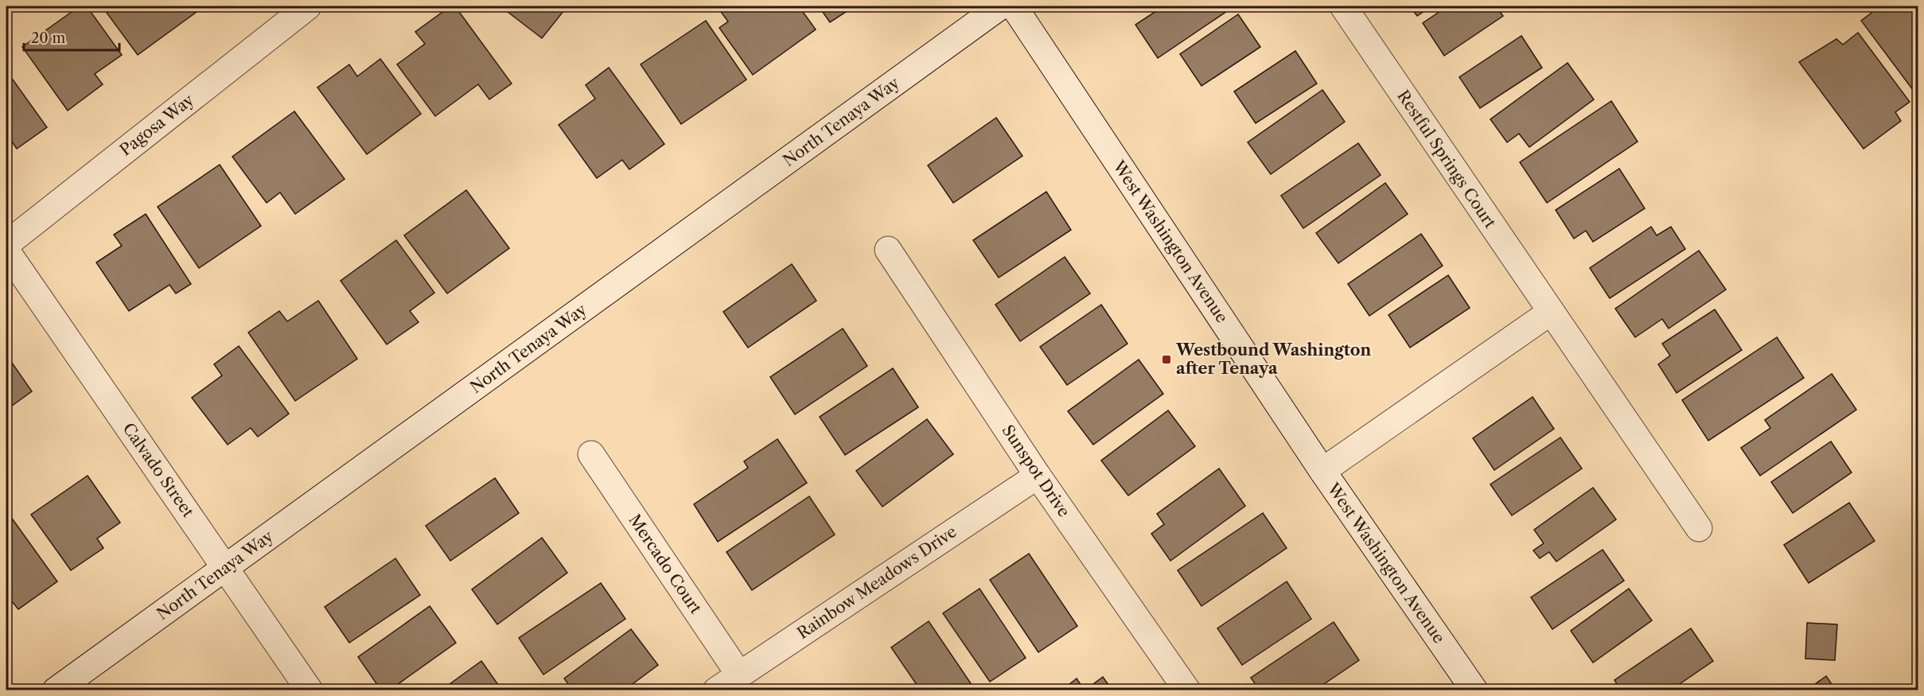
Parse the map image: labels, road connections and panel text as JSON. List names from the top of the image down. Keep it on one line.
{"streets":{"street":["North Tenaya Way","Pagosa Way","Restful Springs Court","West Washington Avenue","Calvado Street","Sunspot Drive","Mercado Court","Rainbow Meadows Drive"]},"crossings":[["North Tenaya Way","Calvado Street"],["Sunspot Drive","Rainbow Meadows Drive"],["Mercado Court","Rainbow Meadows Drive"]],"places":{"transit":["Westbound Washington after Tenaya"]},"scale_bar":"20 m"}
